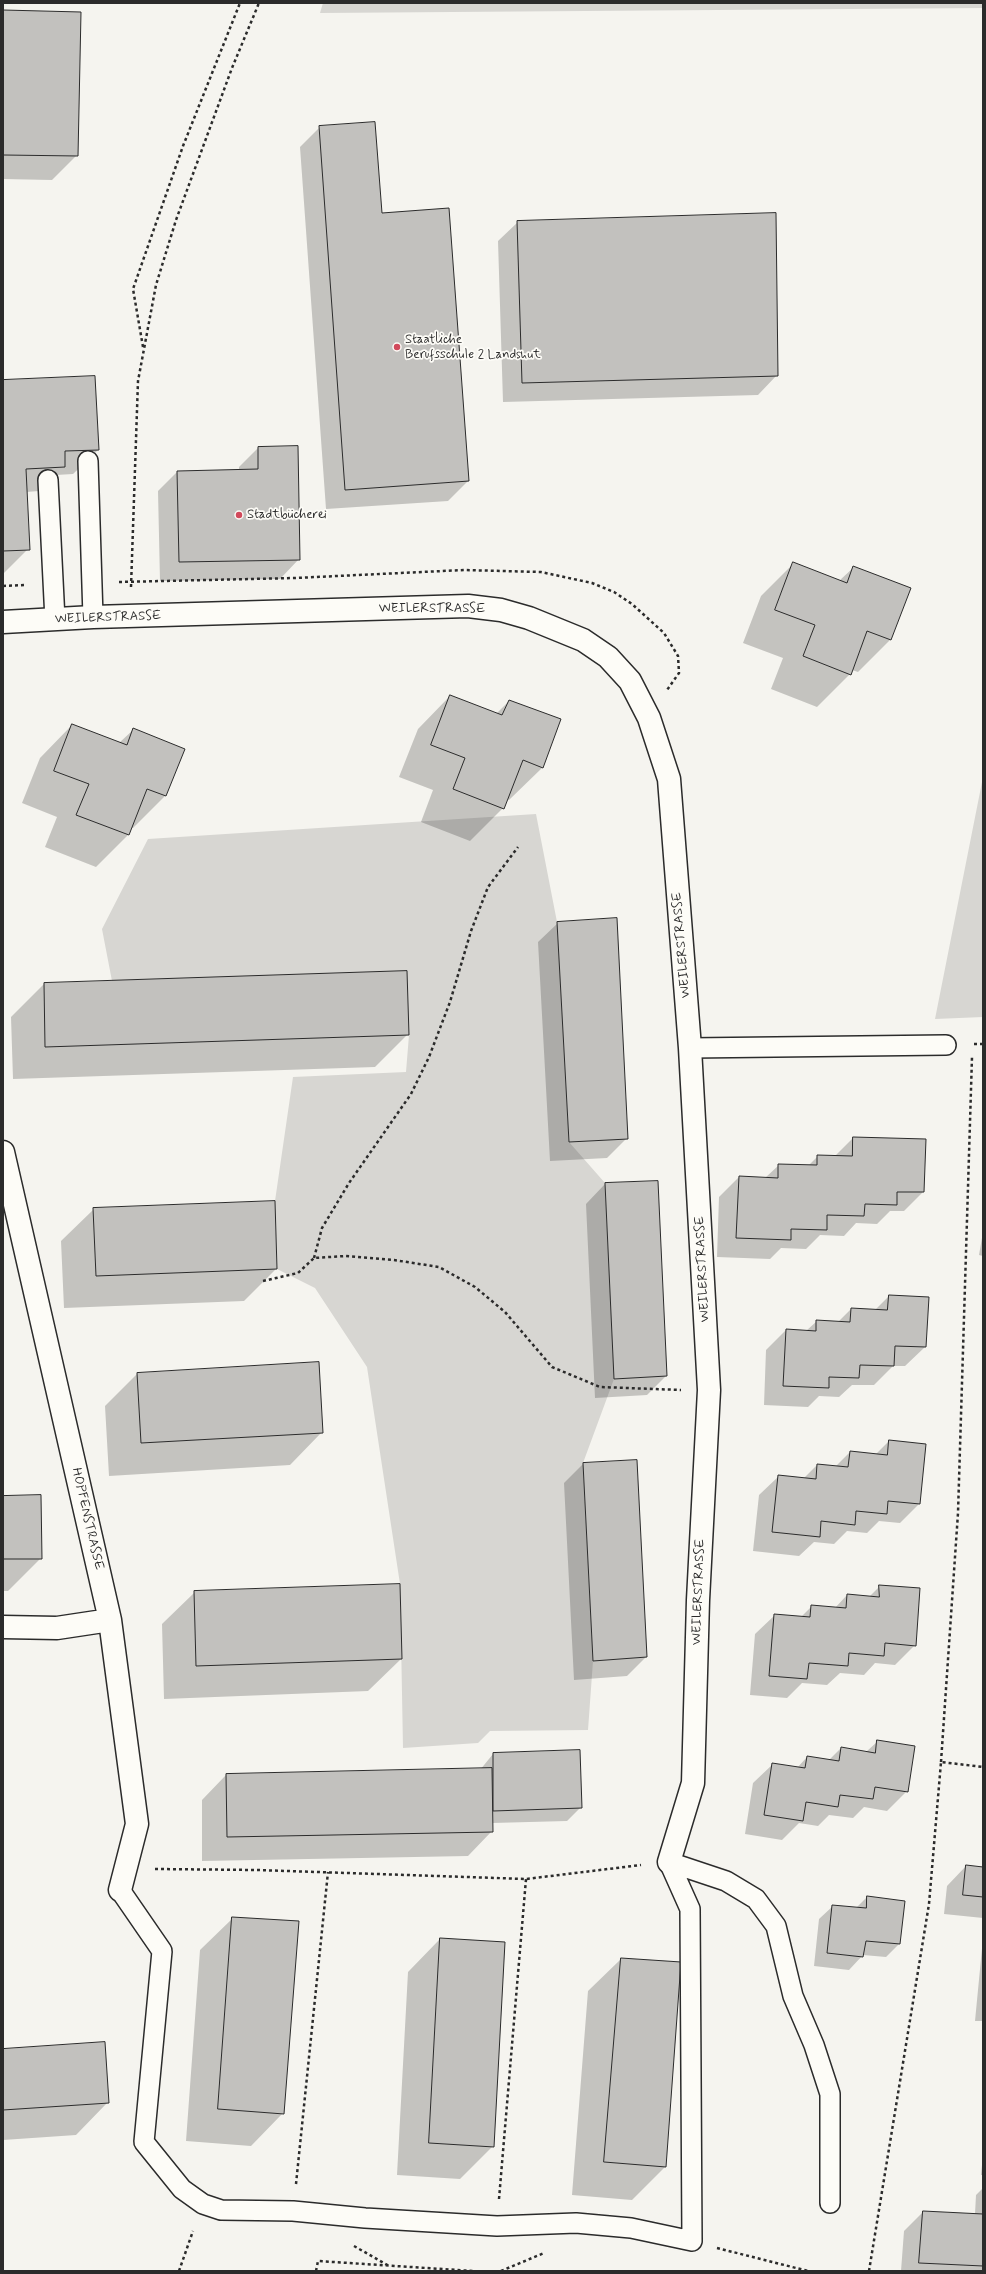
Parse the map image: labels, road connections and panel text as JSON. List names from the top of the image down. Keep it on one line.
{"streets":{"street":["WEILERSTRASSE","HOPFENSTRASSE"]},"places":["Staatliche Berufsschule 2 Landshut","Stadtbücherei"]}
